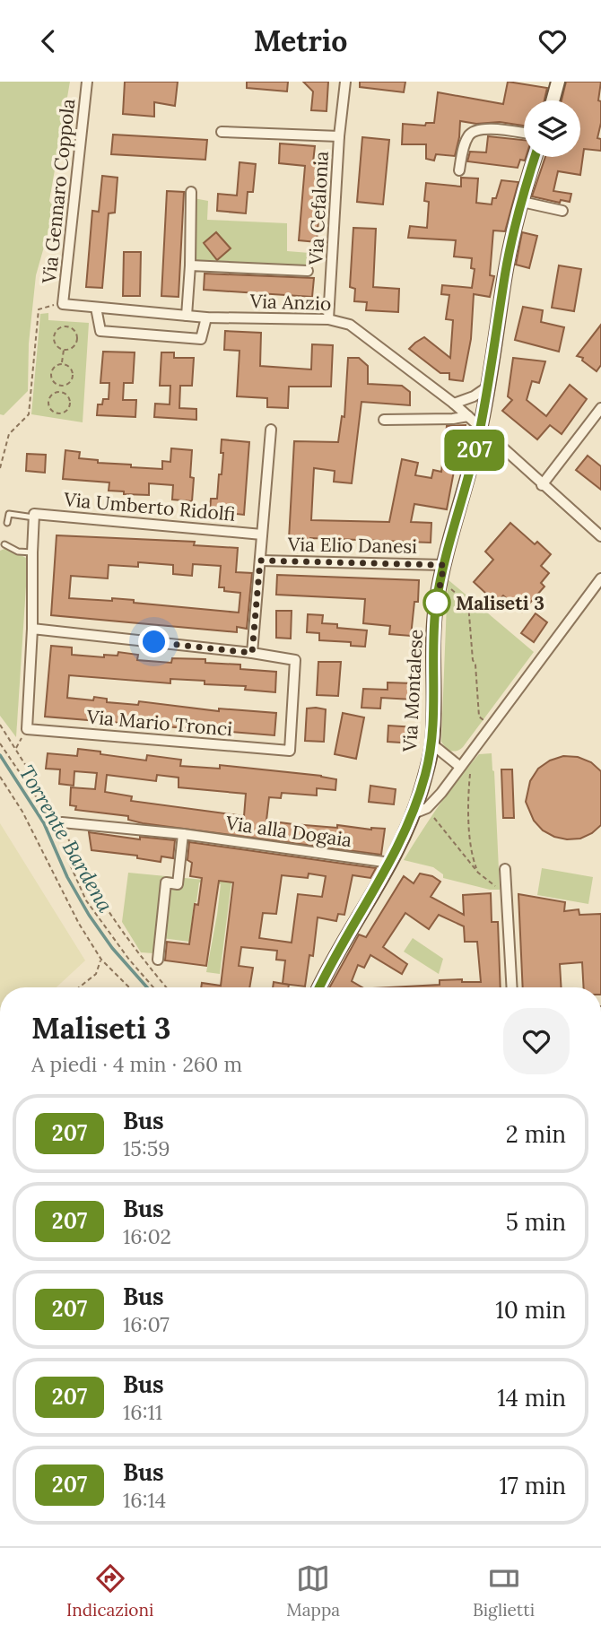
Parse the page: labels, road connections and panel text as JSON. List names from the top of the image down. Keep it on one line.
{"streets":{"street":["Via Gennaro Coppola","Via Cefalonia","Via Anzio","Via Umberto Ridolfi","Via Elio Danesi","Via Montalese","Via Mario Tronci","Via alla Dogaia"]},"crossings":[["Via Gennaro Coppola","Via Anzio"],["Via Cefalonia","Via Anzio"],["Via Anzio","Via Montalese"],["Via Elio Danesi","Via Montalese"],["Via Montalese","Via alla Dogaia"]],"water":["Torrente Bardena"],"places":["Maliseti 3"],"lines":["bus line 207"],"page":{"header":"Metrio","on_map":"207","heading":["Maliseti 3","A piedi · 4 min · 260 m"],"list":[{"mark":"207","name":"Bus","note":"15:59","value":"2 min"},{"mark":"207","name":"Bus","note":"16:02","value":"5 min"},{"mark":"207","name":"Bus","note":"16:07","value":"10 min"},{"mark":"207","name":"Bus","note":"16:11","value":"14 min"},{"mark":"207","name":"Bus","note":"16:14","value":"17 min"}],"tabs":["Indicazioni","Mappa","Biglietti"]}}
